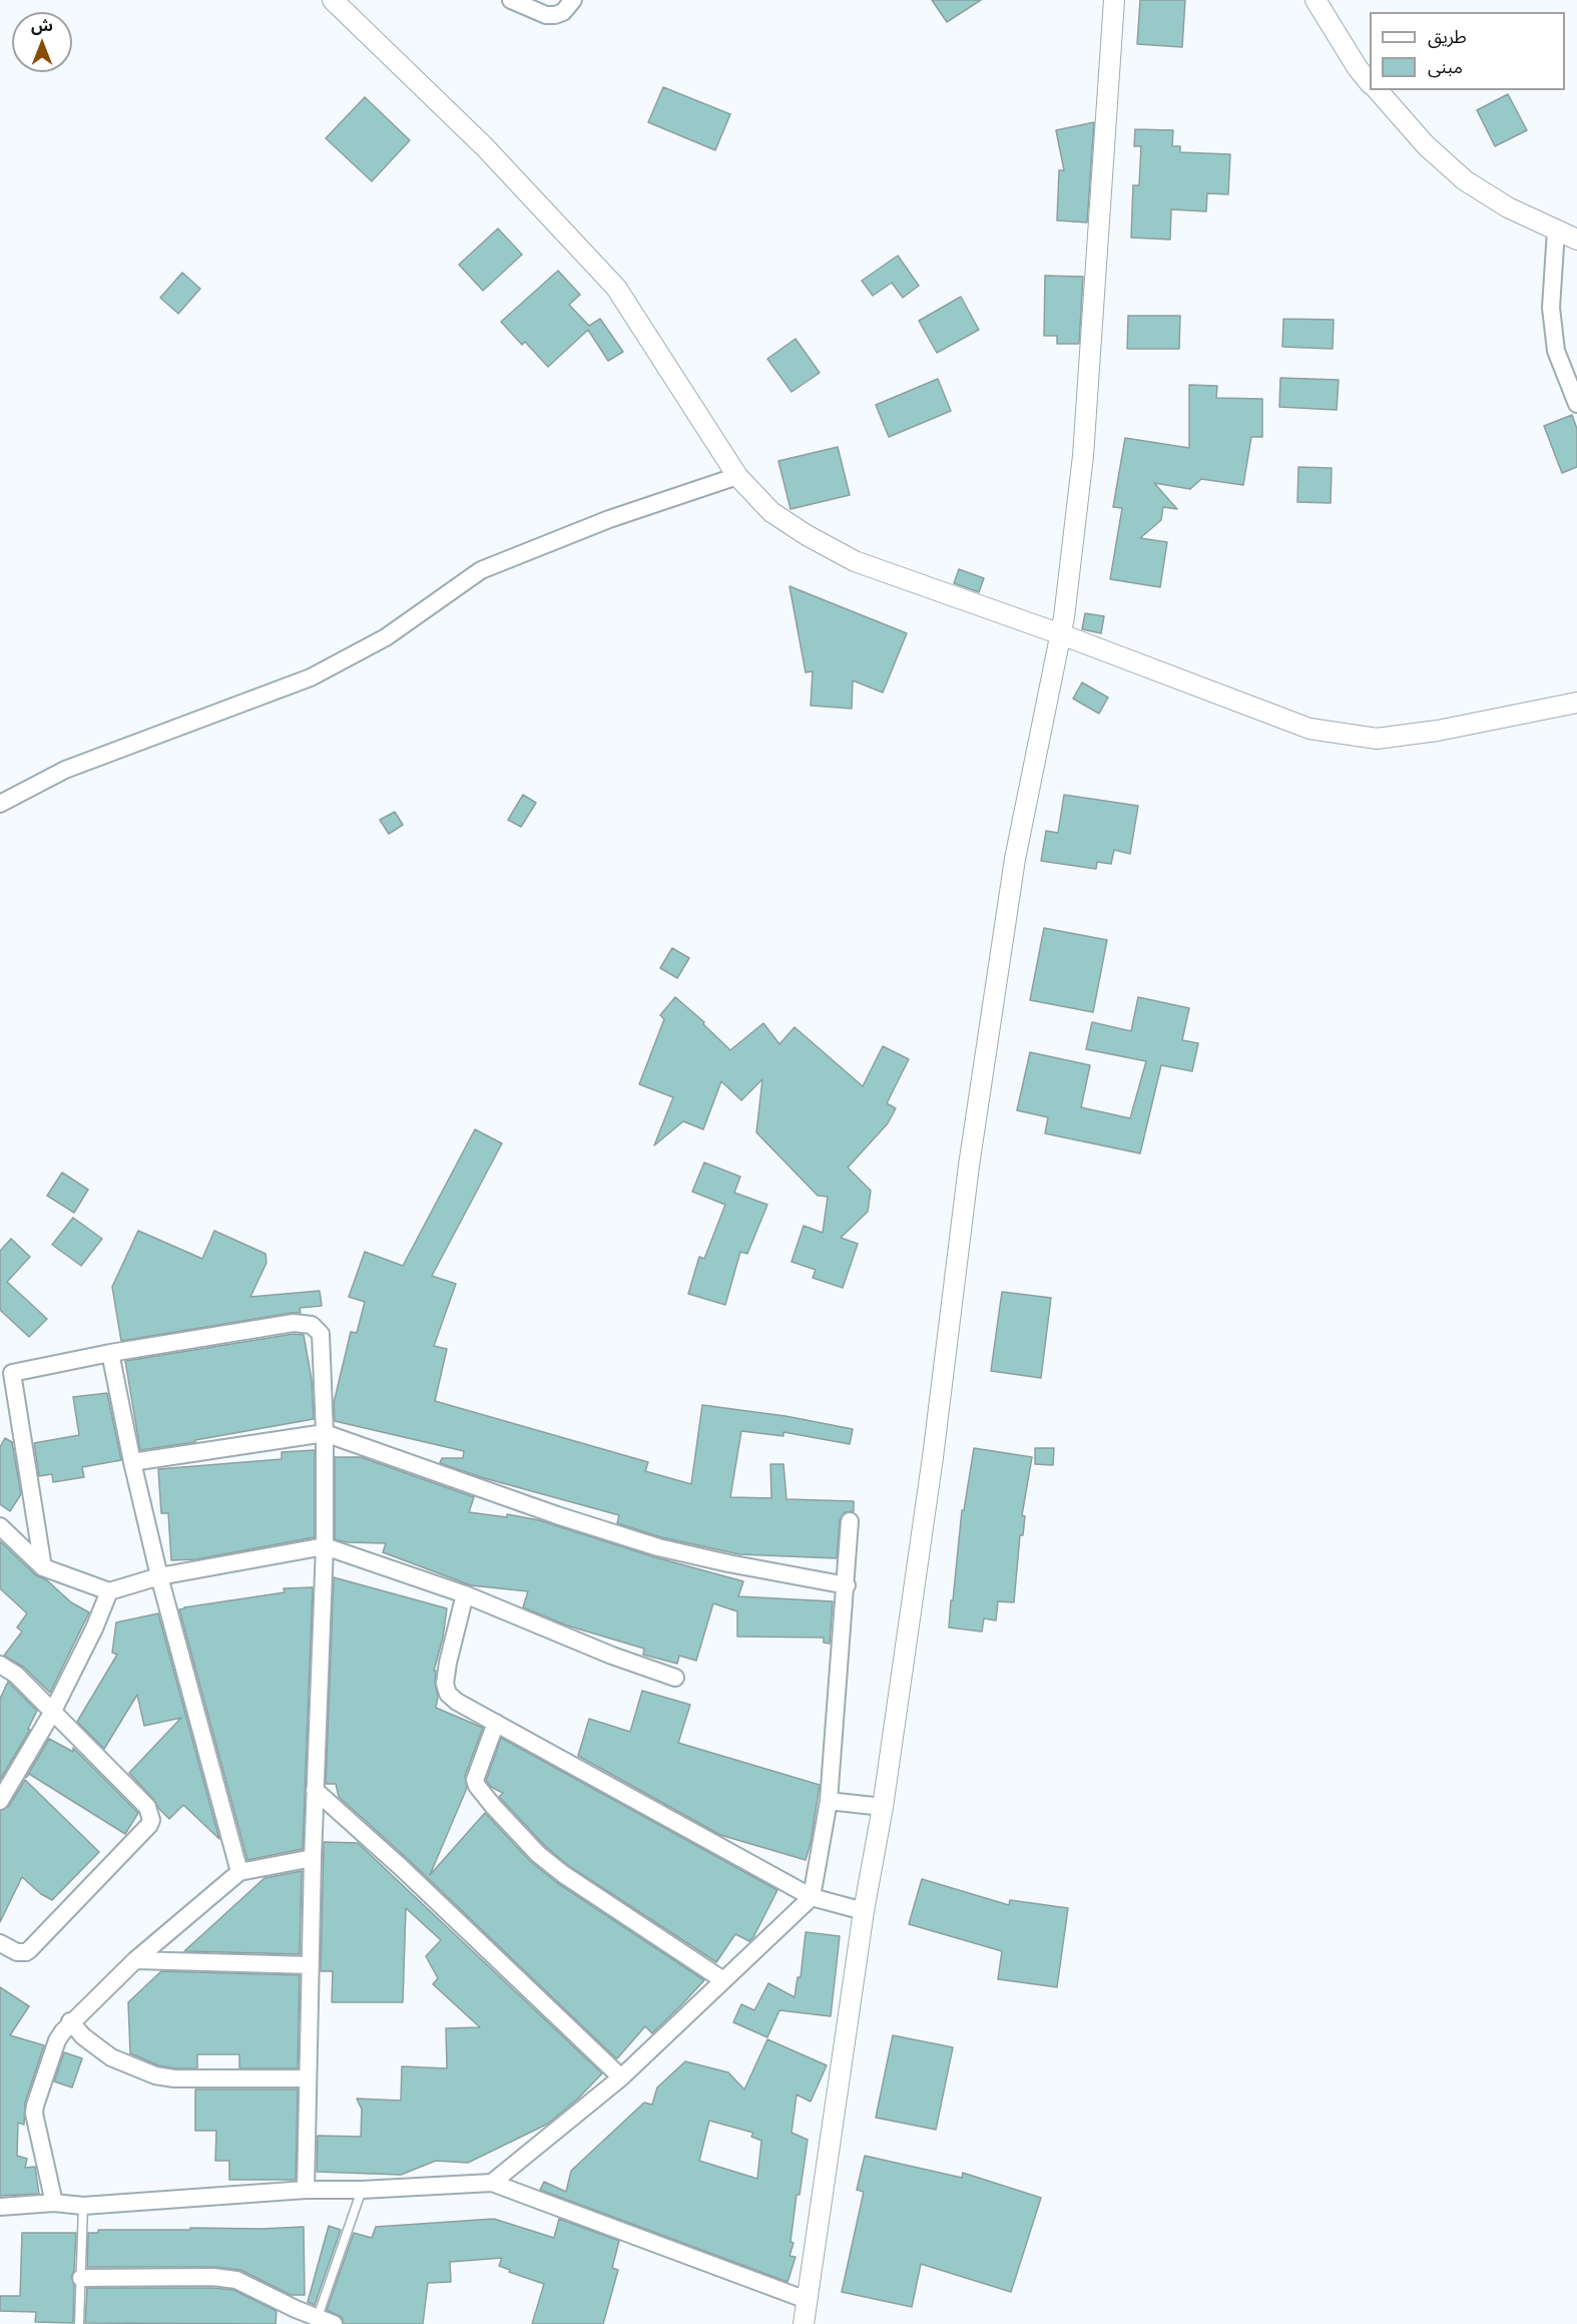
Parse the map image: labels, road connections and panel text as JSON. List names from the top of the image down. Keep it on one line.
{"legend":["طريق","مبنى"],"north":"top"}
